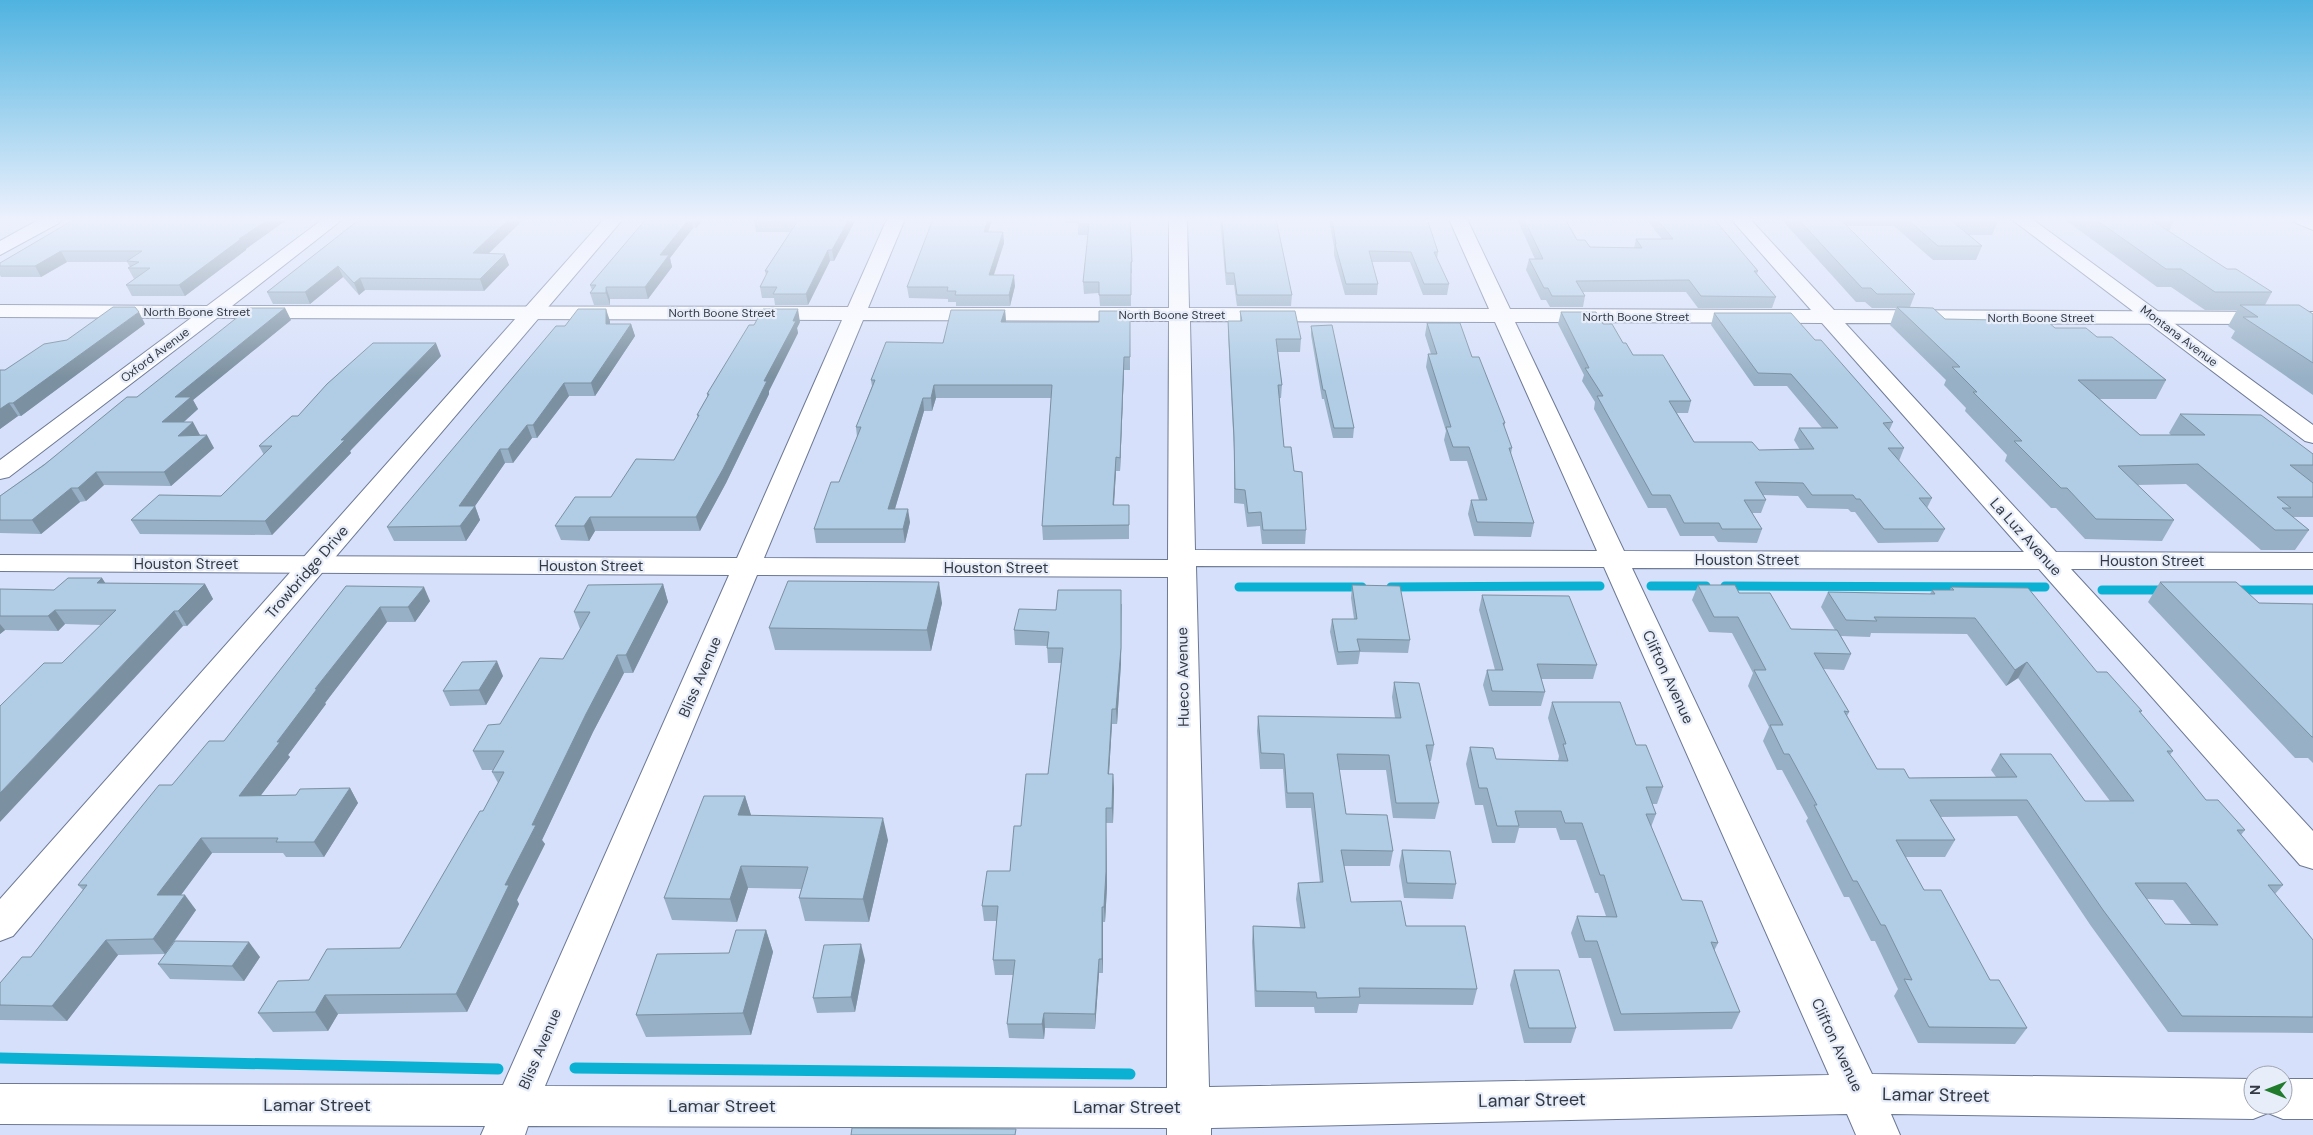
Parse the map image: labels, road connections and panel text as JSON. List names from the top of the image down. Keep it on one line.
{"streets":{"street":["North Boone Street","Montana Avenue","Oxford Avenue","La Luz Avenue","Houston Street","Trowbridge Drive","Bliss Avenue","Hueco Avenue","Clifton Avenue","Lamar Street"]},"crossings":[["North Boone Street","Montana Avenue"],["North Boone Street","Oxford Avenue"],["North Boone Street","La Luz Avenue"],["North Boone Street","Trowbridge Drive"],["North Boone Street","Bliss Avenue"],["North Boone Street","Hueco Avenue"],["North Boone Street","Clifton Avenue"],["La Luz Avenue","Houston Street"],["Houston Street","Trowbridge Drive"],["Houston Street","Bliss Avenue"],["Houston Street","Hueco Avenue"],["Houston Street","Clifton Avenue"],["Bliss Avenue","Lamar Street"],["Hueco Avenue","Lamar Street"],["Clifton Avenue","Lamar Street"]],"north":"left"}
